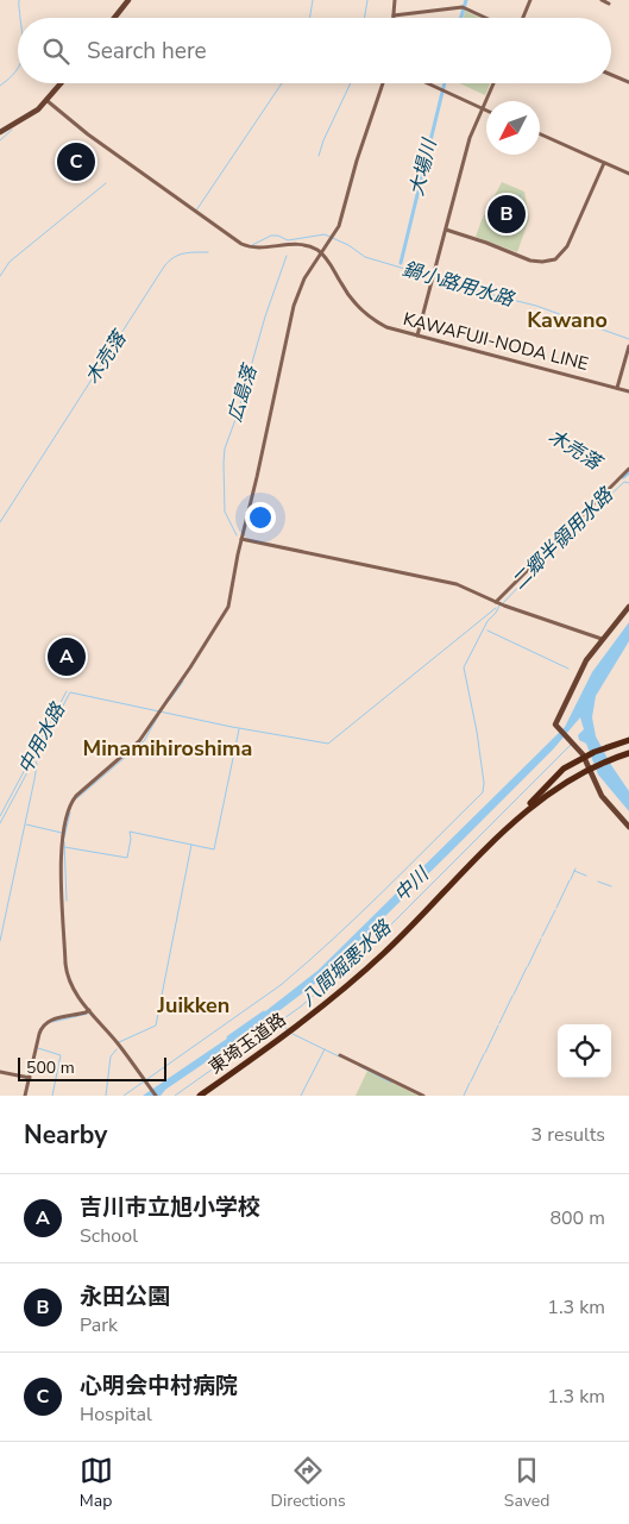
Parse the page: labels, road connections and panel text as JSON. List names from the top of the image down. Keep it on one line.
{"streets":{"highway":["東埼玉道路"],"main road":["KAWAFUJI-NODA LINE"]},"districts":["Kawano","Minamihiroshima","Juikken"],"water":["大場川","鍋小路用水路","木売落","広島落","二郷半領用水路","中用水路","中川","八間堀悪水路"],"scale_bar":"500 m","north":"bottom left","page":{"search":"Search here","pins":["C","B","A"],"scale":"500 m","heading":["Nearby","3 results"],"list":[{"mark":"A","name":"吉川市立旭小学校","note":"School","value":"800 m"},{"mark":"B","name":"永田公園","note":"Park","value":"1.3 km"},{"mark":"C","name":"心明会中村病院","note":"Hospital","value":"1.3 km"}],"nav":["Map","Directions","Saved"]}}
